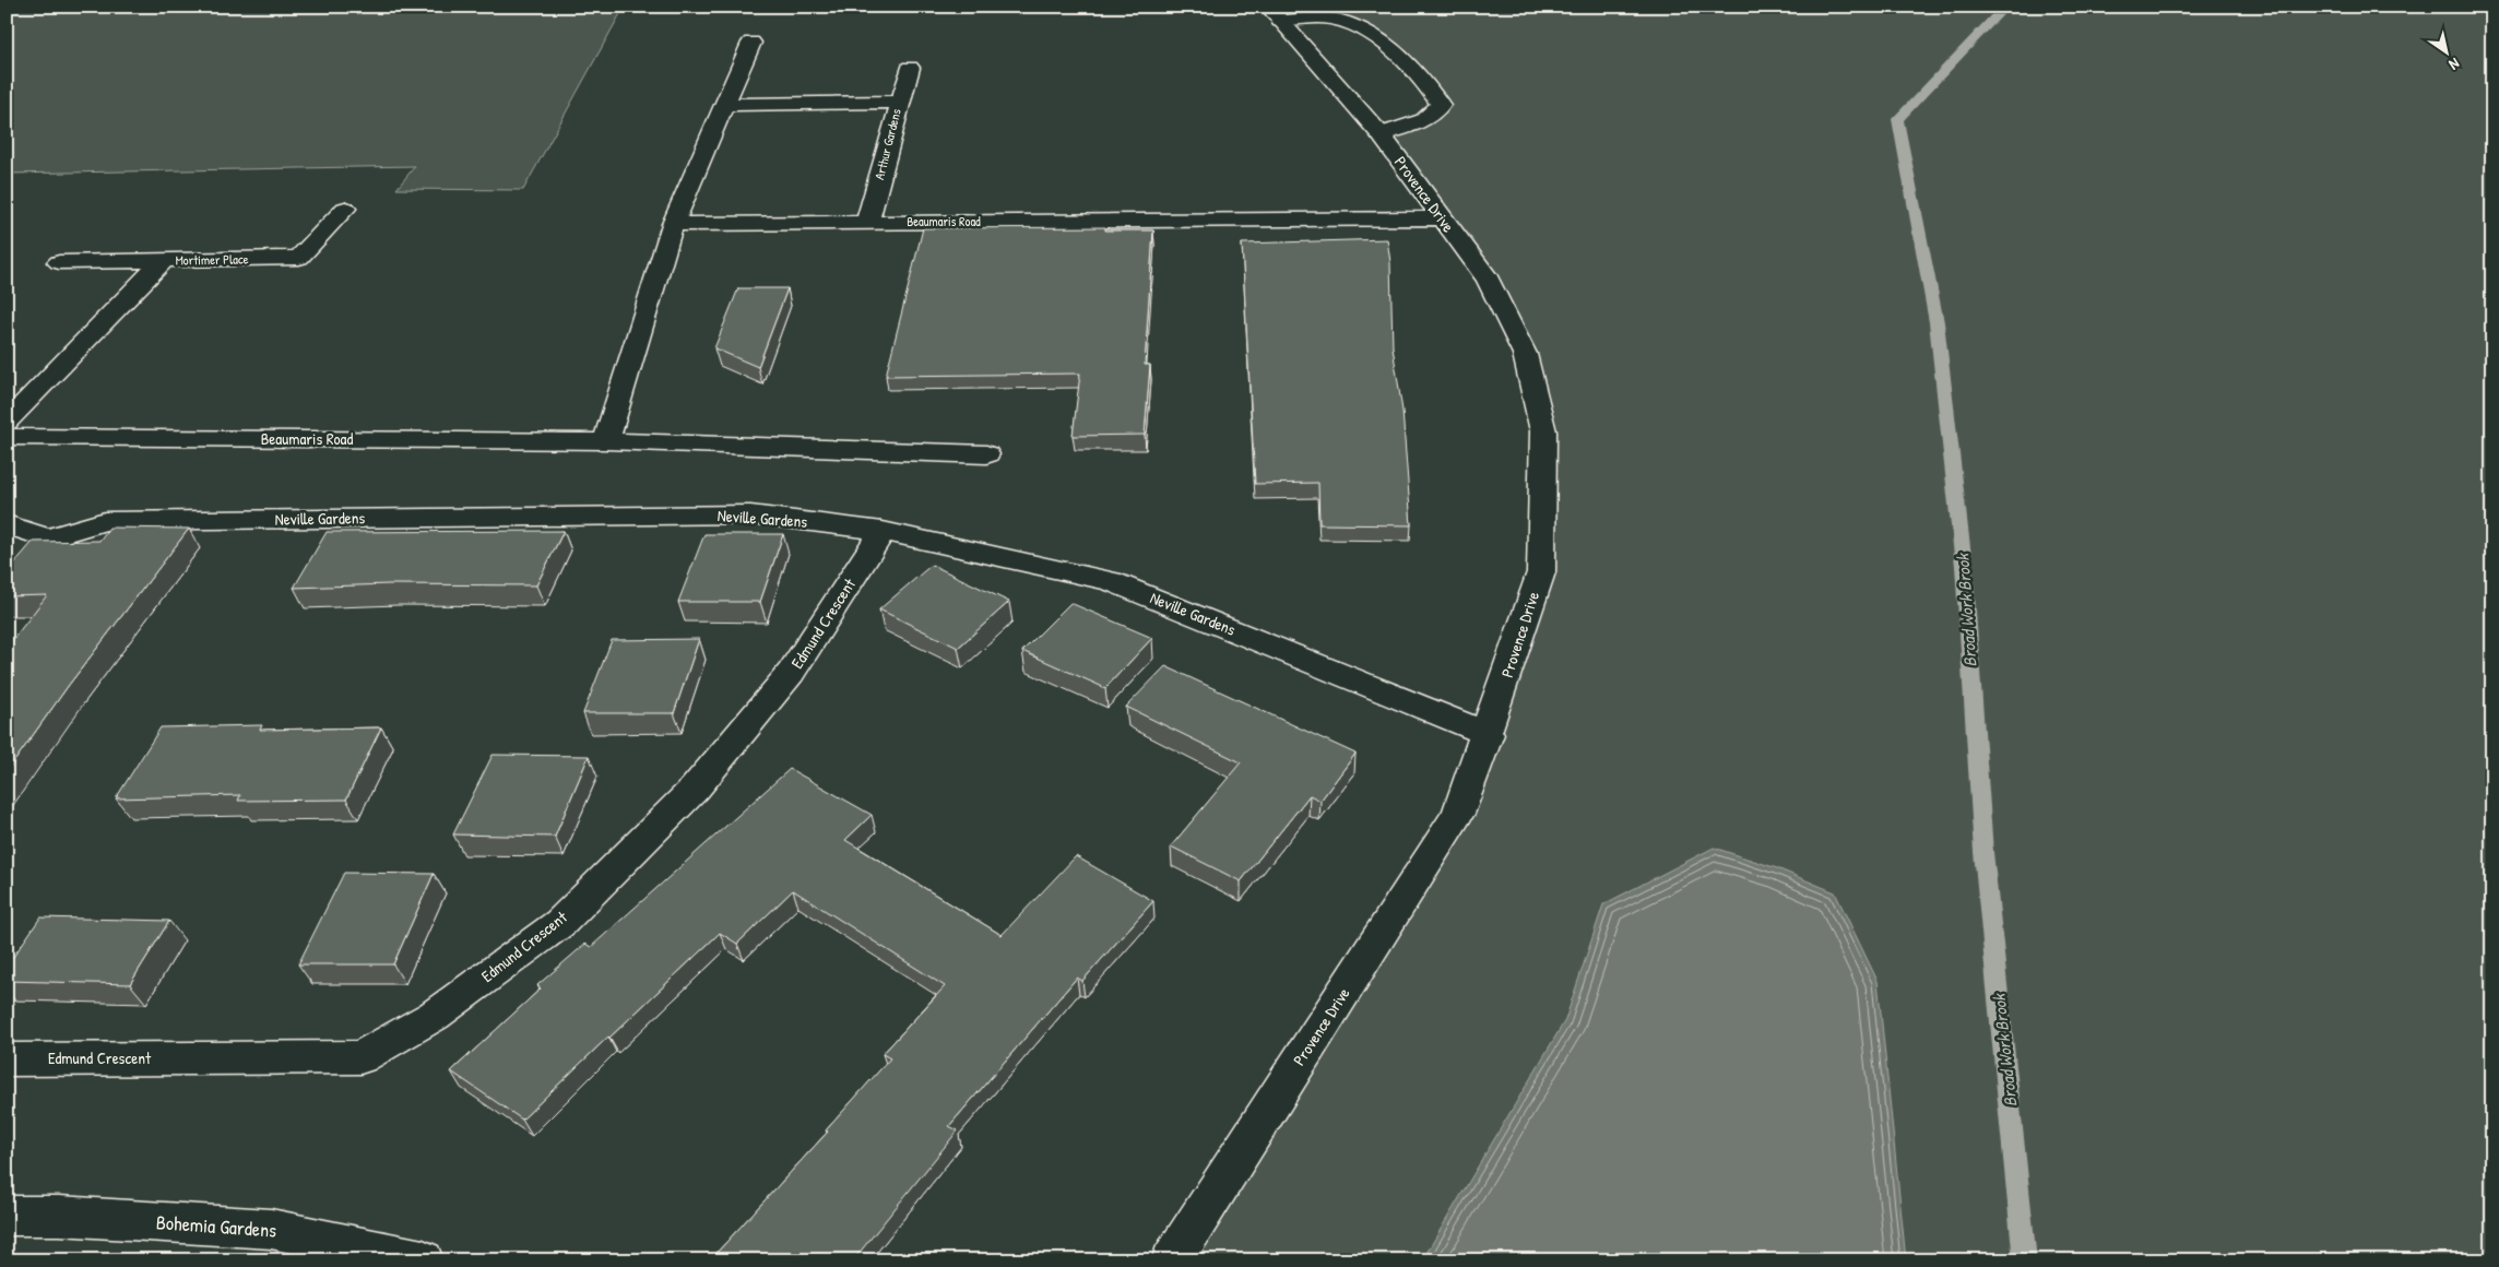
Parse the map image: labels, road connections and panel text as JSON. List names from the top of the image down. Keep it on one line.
{"streets":{"street":["Arthur Gardens","Provence Drive","Beaumaris Road","Mortimer Place","Neville Gardens","Edmund Crescent","Bohemia Gardens"]},"crossings":[["Arthur Gardens","Beaumaris Road"],["Provence Drive","Beaumaris Road"],["Provence Drive","Neville Gardens"],["Neville Gardens","Edmund Crescent"]],"water":["Broad Work Brook"],"north":"bottom right"}
